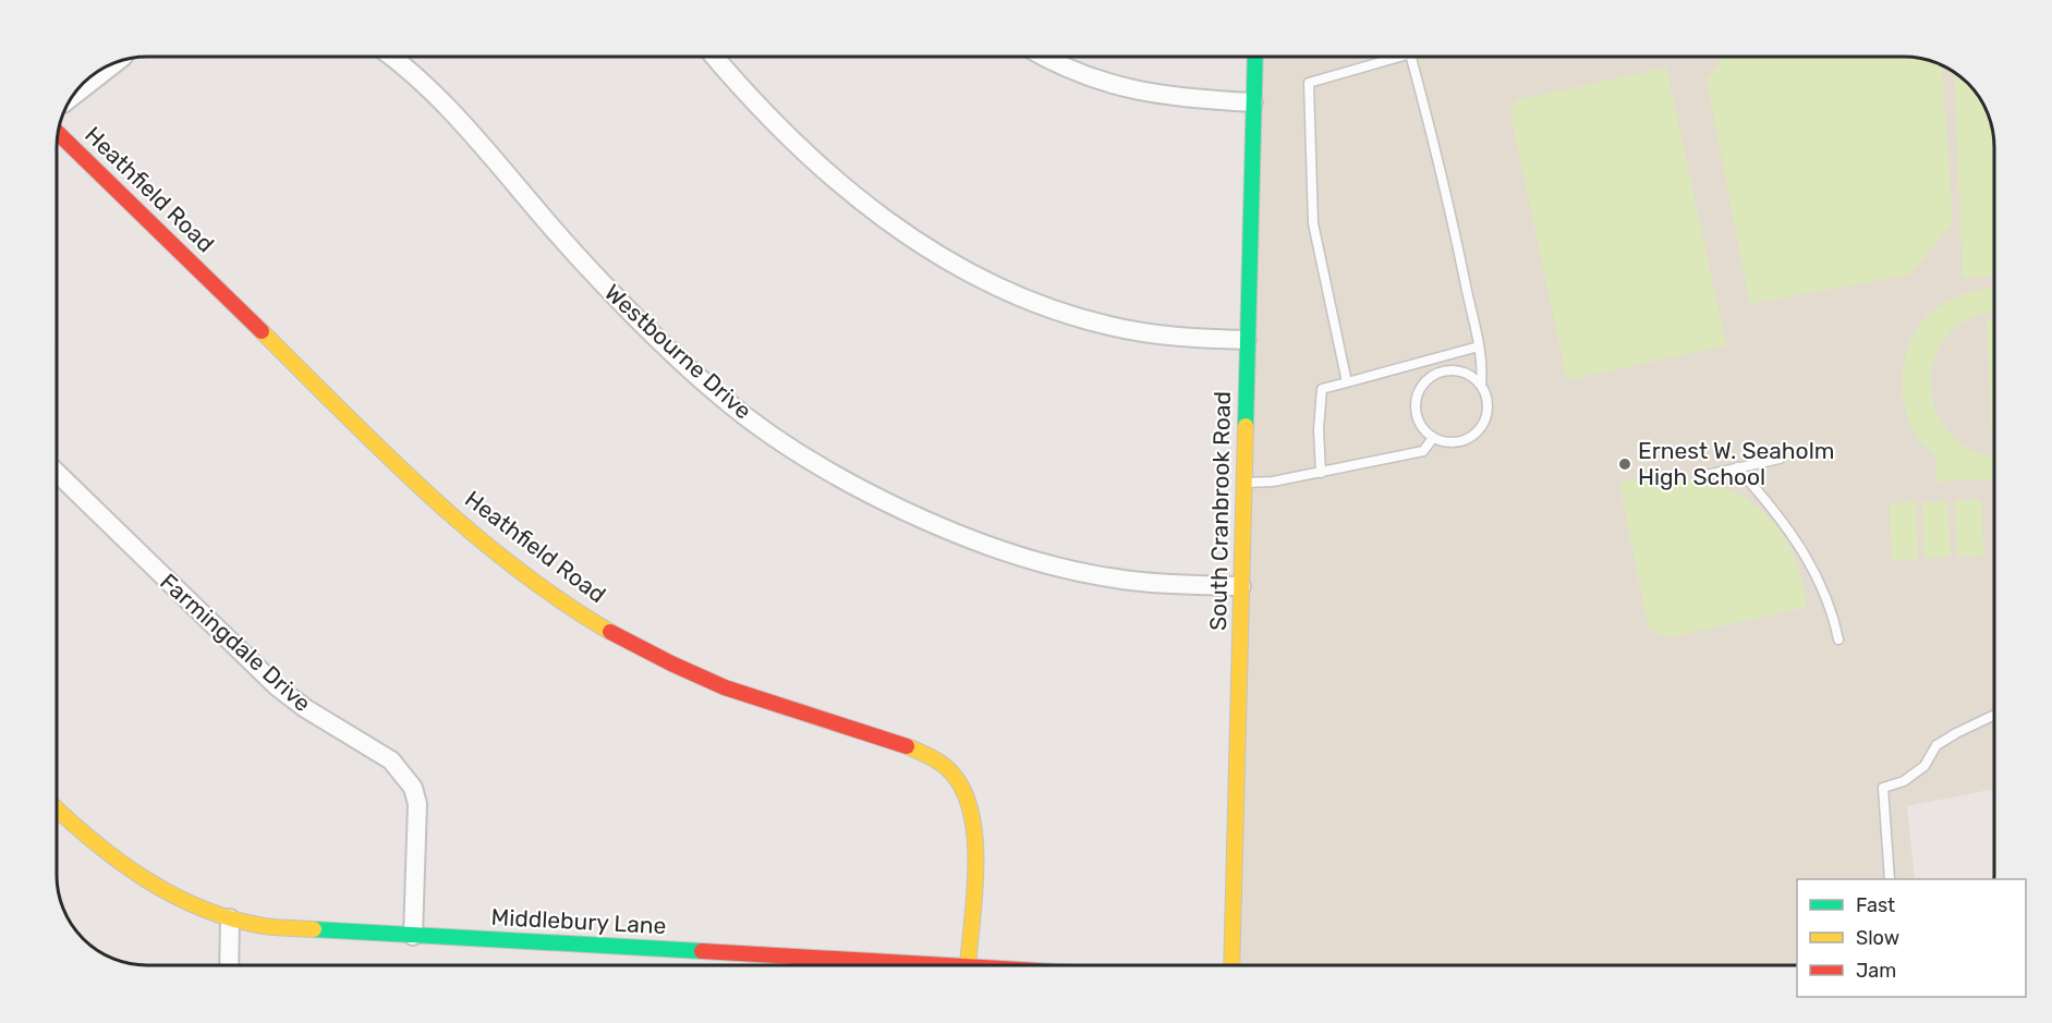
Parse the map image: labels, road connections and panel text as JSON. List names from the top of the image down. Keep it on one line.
{"streets":{"street":["Heathfield Road","Westbourne Drive","South Cranbrook Road","Farmingdale Drive","Middlebury Lane"]},"crossings":[["Heathfield Road","Middlebury Lane"],["Westbourne Drive","South Cranbrook Road"],["Farmingdale Drive","Middlebury Lane"]],"places":["Ernest W. Seaholm High School"],"legend":["Fast","Slow","Jam"]}
